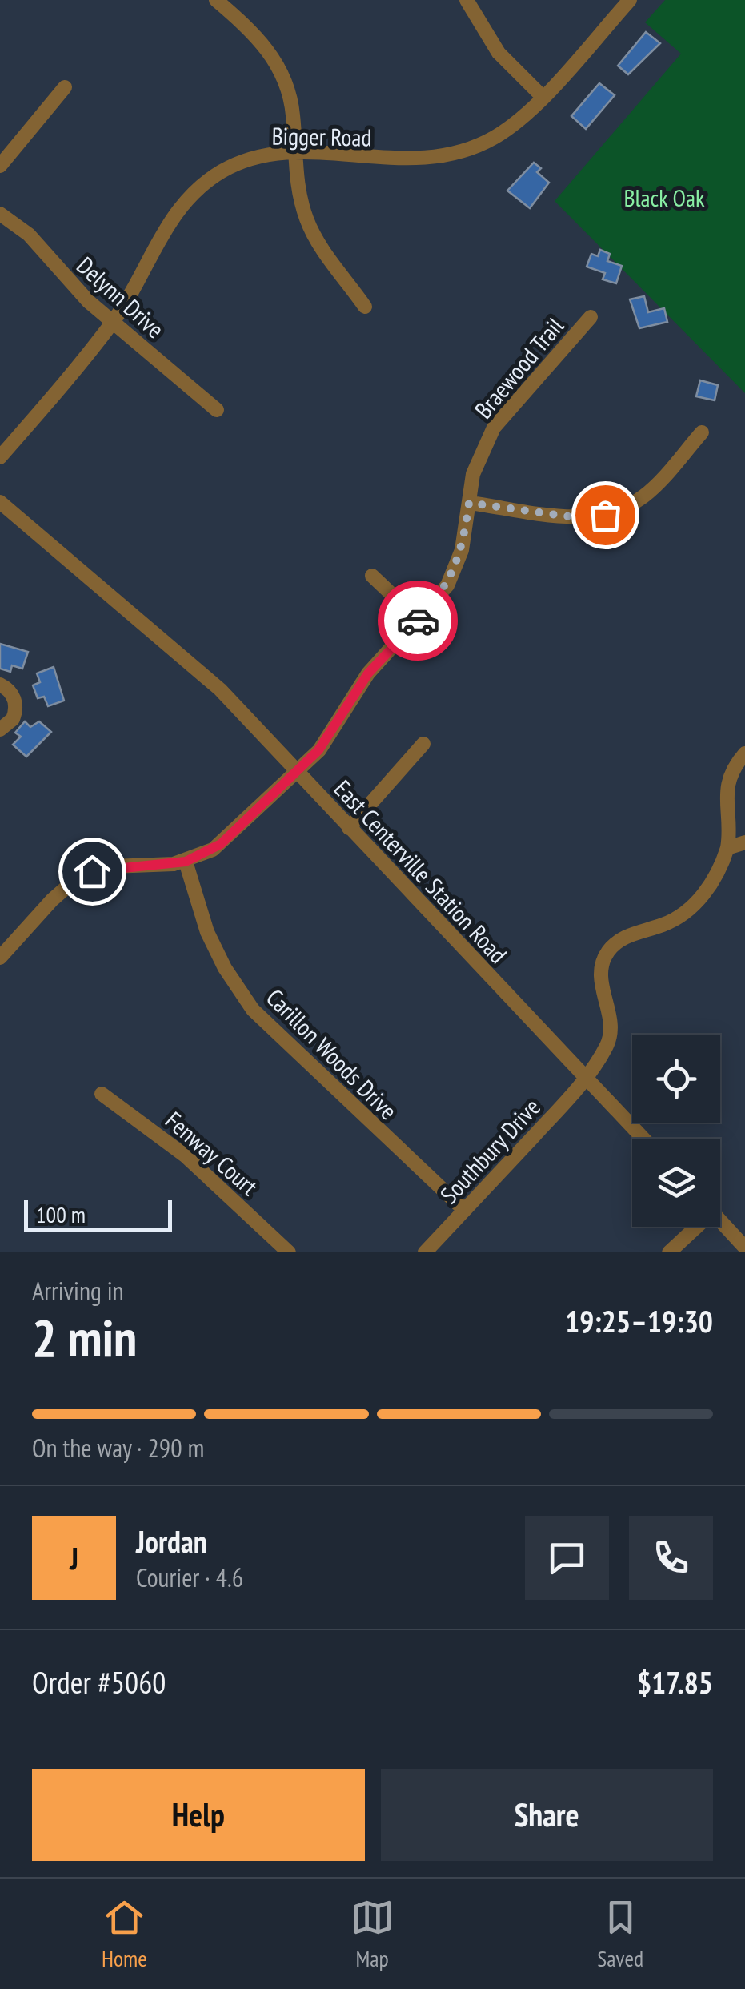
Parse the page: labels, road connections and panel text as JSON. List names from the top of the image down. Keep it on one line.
{"streets":{"street":["Bigger Road","Delynn Drive","Braewood Trail","East Centerville Station Road","Carillon Woods Drive","Southbury Drive","Fenway Court"]},"crossings":[["Bigger Road","Delynn Drive"],["Braewood Trail","East Centerville Station Road"],["Braewood Trail","Carillon Woods Drive"],["East Centerville Station Road","Southbury Drive"],["Carillon Woods Drive","Southbury Drive"]],"parks":["Black Oak"],"scale_bar":"100 m","page":{"scale":"100 m","heading":["2 min","Arriving in","19:25–19:30"],"panel":["Jordan","Courier · 4.6","Order #5060","$17.85"],"bar":"On the way · 290 m","round":"J","buttons":["Help","Share"],"tabs":["Home","Map","Saved"]}}
